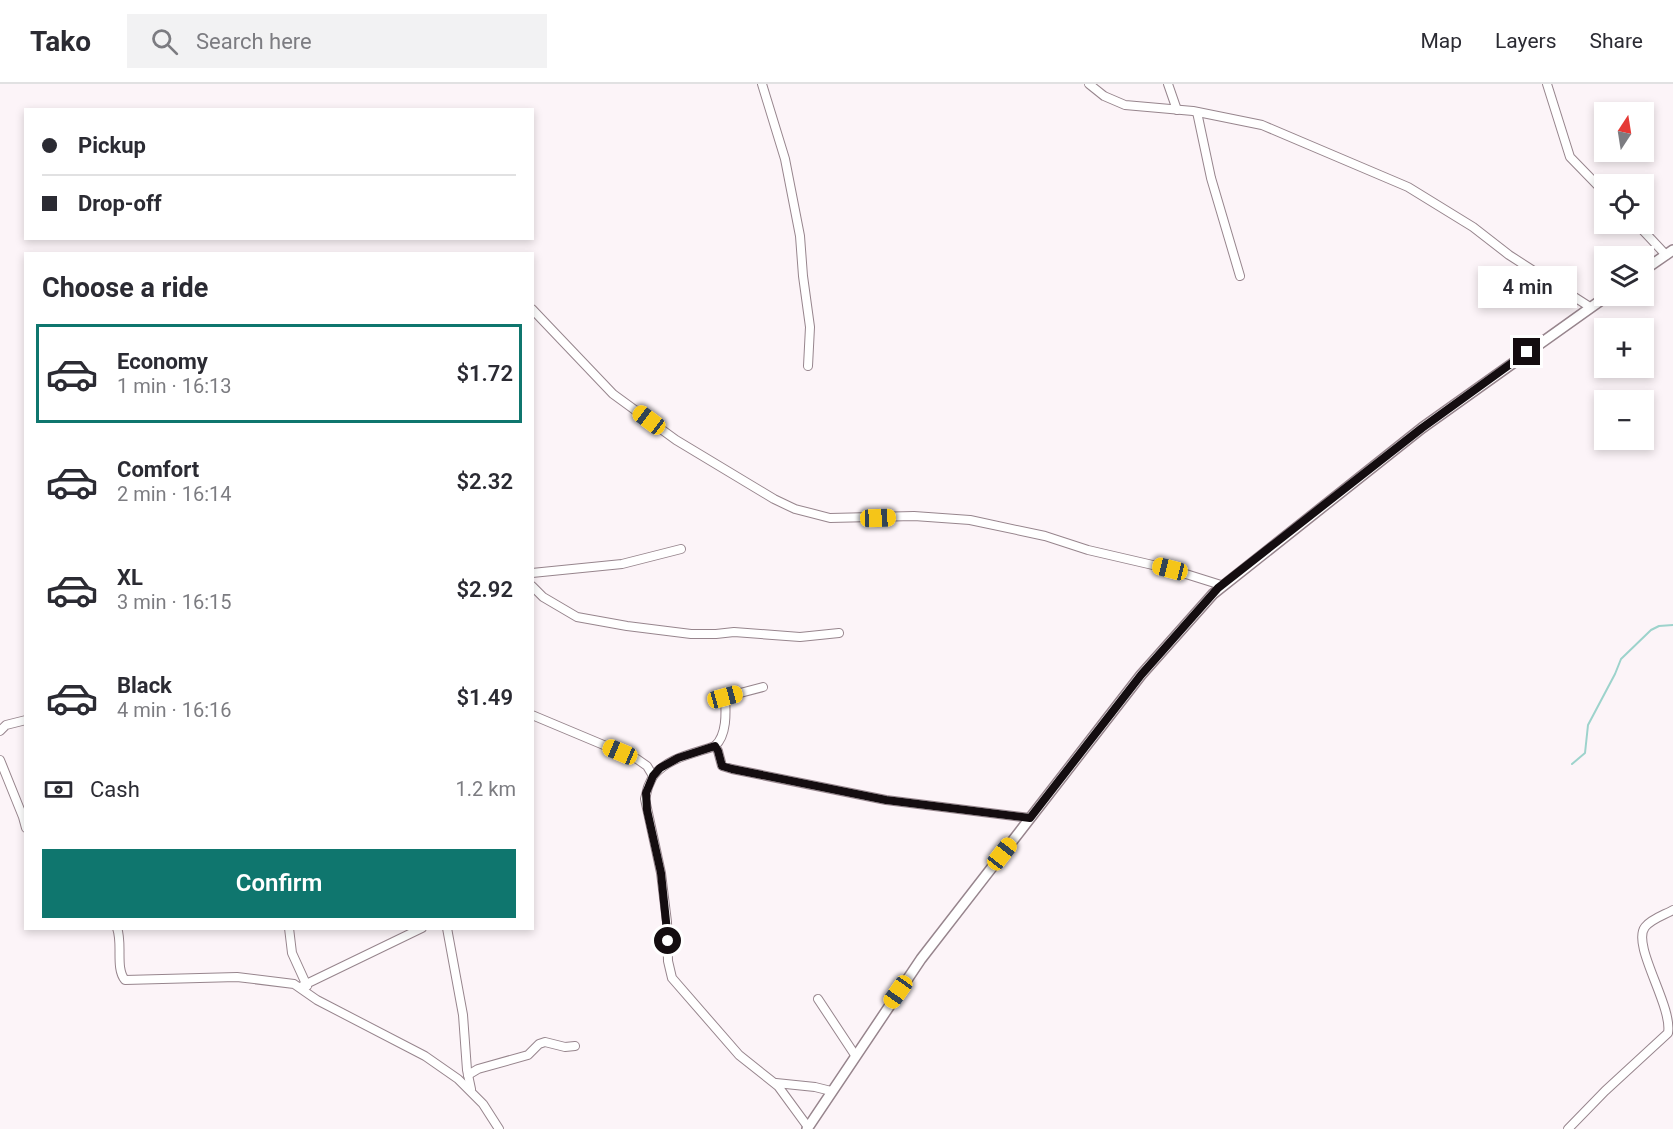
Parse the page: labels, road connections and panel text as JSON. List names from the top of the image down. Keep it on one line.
{"north":"top","page":{"header":"Tako","search":"Search here","nav":["Map","Layers","Share"],"map_buttons":["+","−"],"banner":["Pickup","Drop-off"],"heading":"Choose a ride","bubble":"4 min","list":[{"name":"Economy","note":"1 min · 16:13","value":"$1.72"},{"name":"Comfort","note":"2 min · 16:14","value":"$2.32"},{"name":"XL","note":"3 min · 16:15","value":"$2.92"},{"name":"Black","note":"4 min · 16:16","value":"$1.49"}],"pay":["Cash","1.2 km"],"buttons":"Confirm"}}
